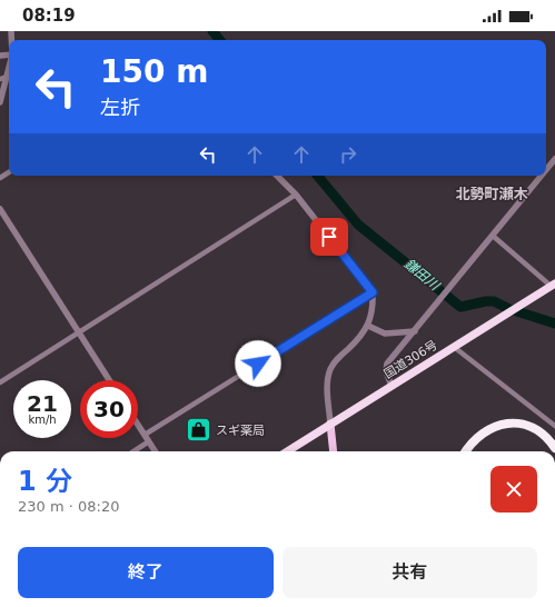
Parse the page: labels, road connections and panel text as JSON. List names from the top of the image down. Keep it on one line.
{"streets":{"highway":["国道306号"]},"districts":["北勢町瀬木"],"water":["鎌田川"],"places":{"shop":["スギ薬局"]},"page":{"status":"08:19","turn":["150 m","左折"],"speed":"21 km/h","limit":"30","heading":["1 分","230 m · 08:20"],"buttons":["終了","共有"]}}
